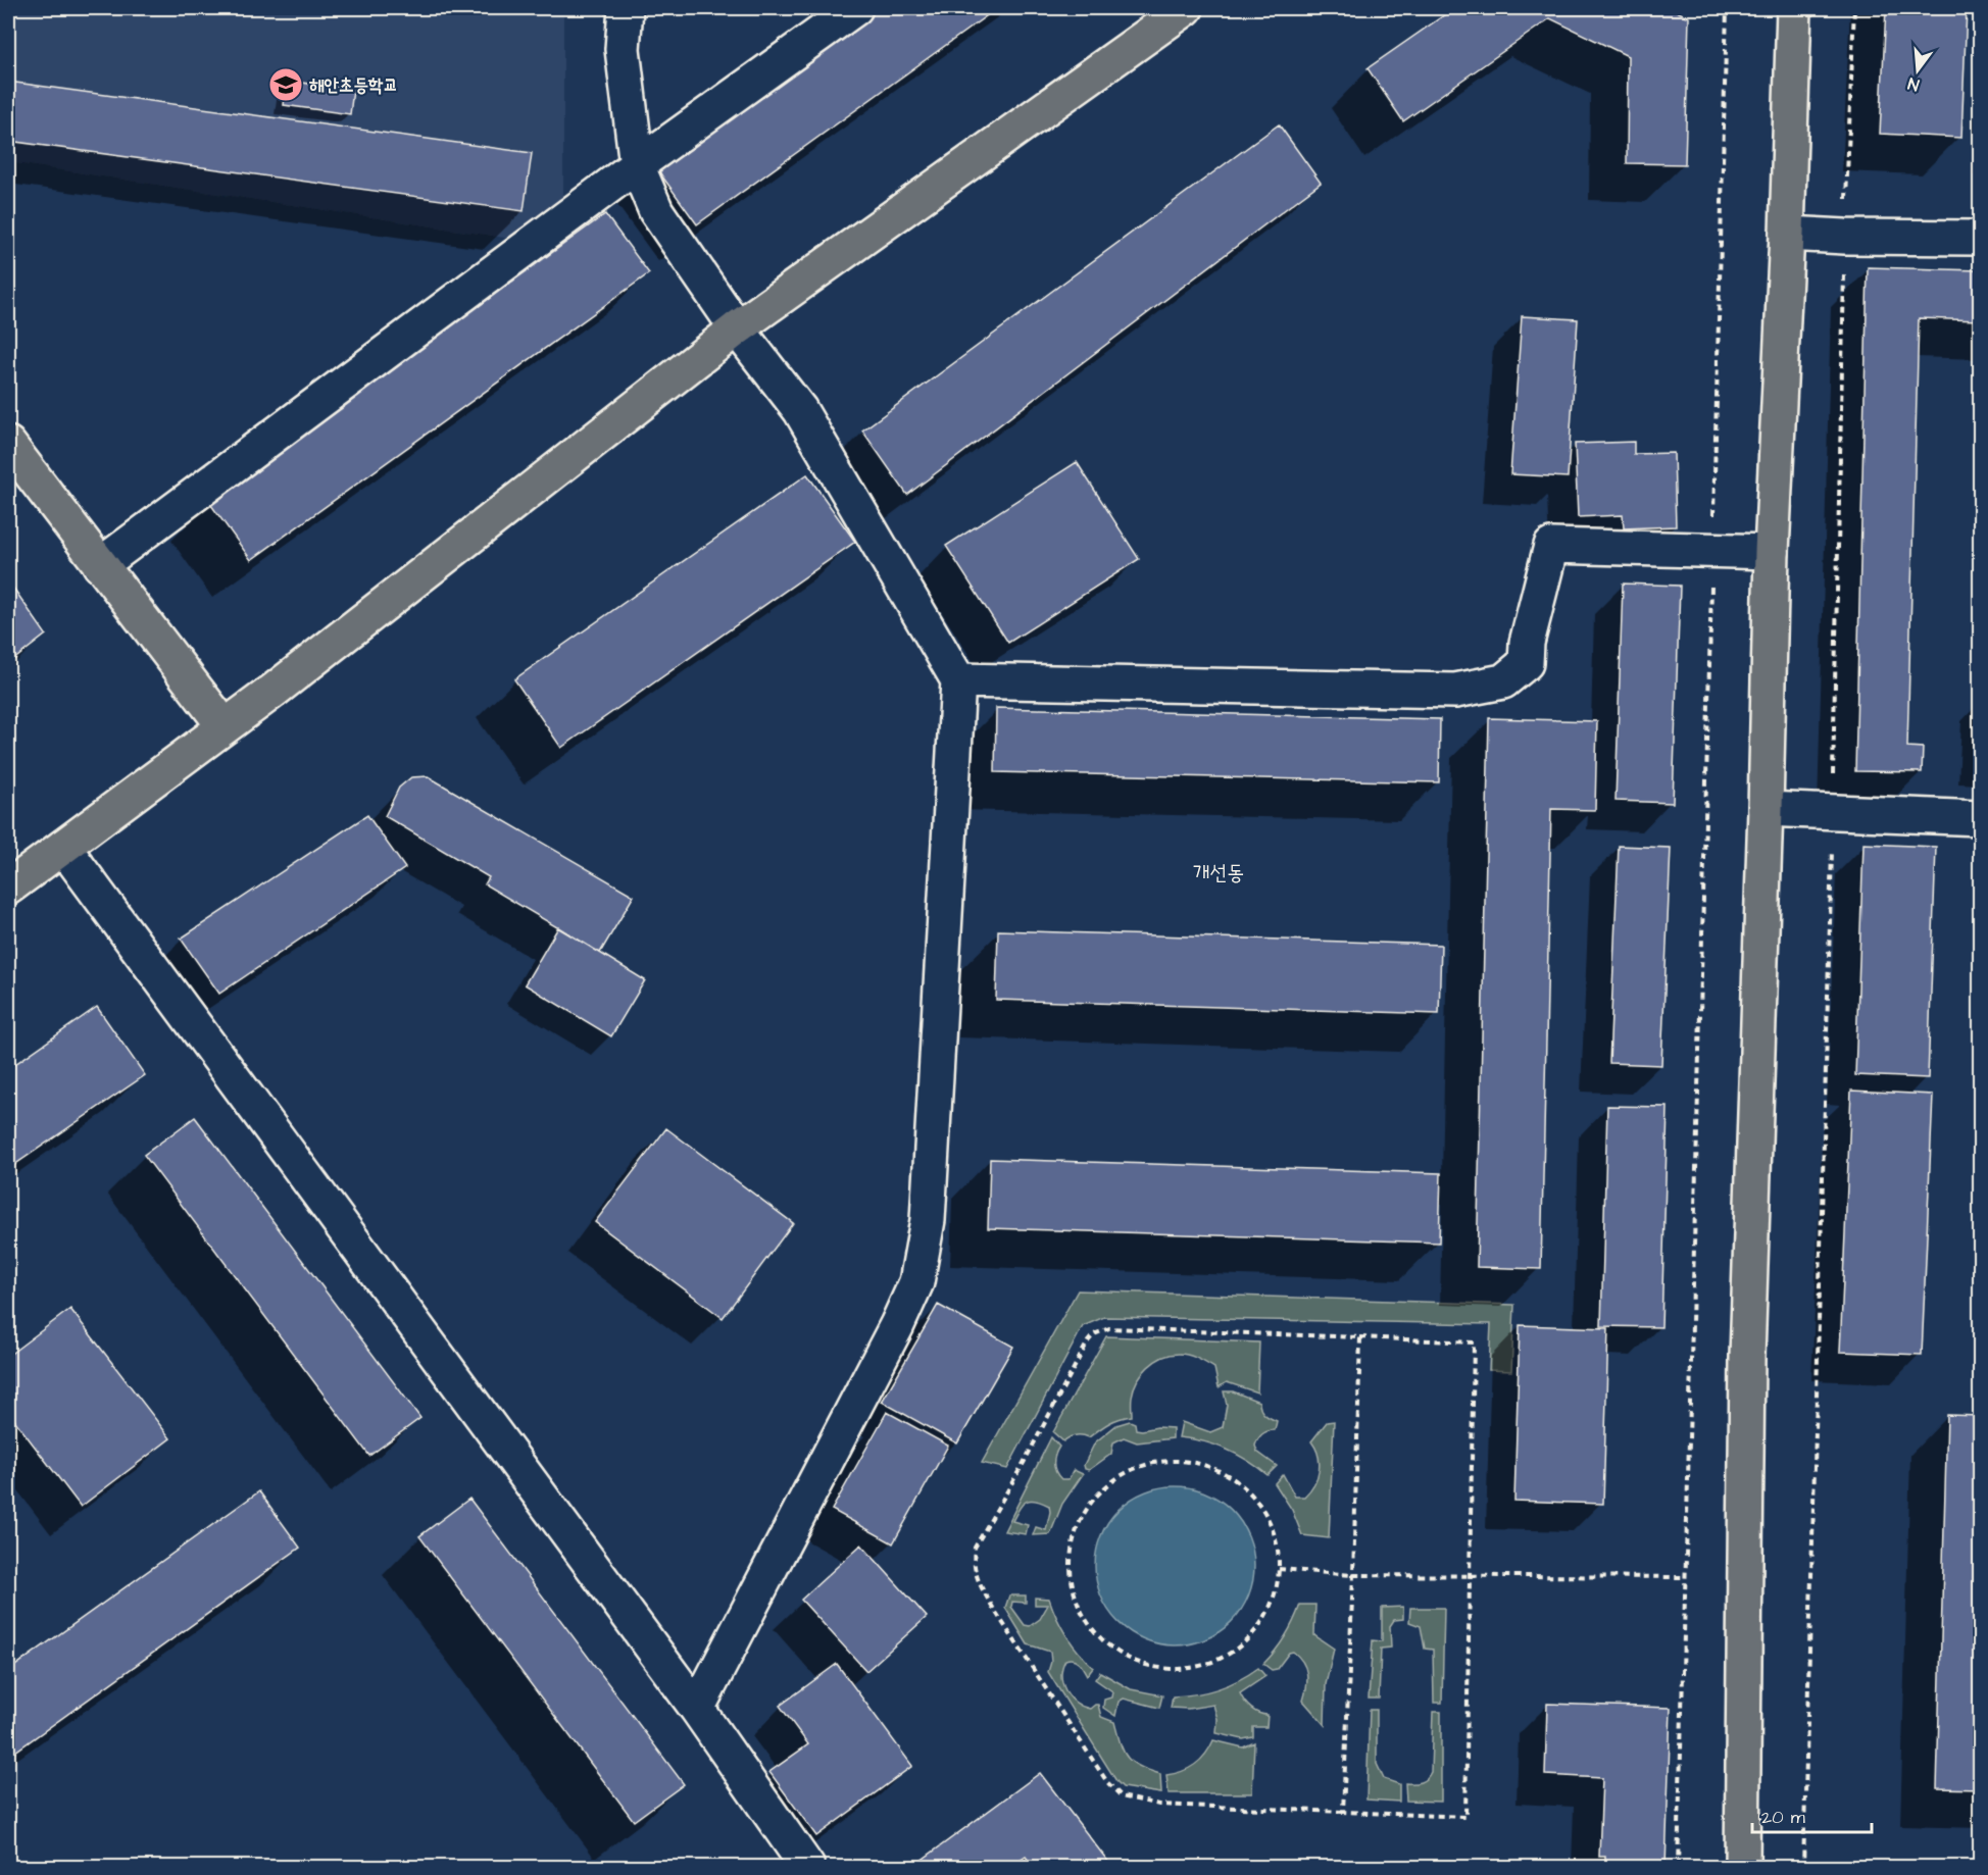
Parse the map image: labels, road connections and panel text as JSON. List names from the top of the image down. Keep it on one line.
{"districts":["개선동"],"places":{"school or university":["해안초등학교"]},"scale_bar":"20 m","north":"bottom"}
